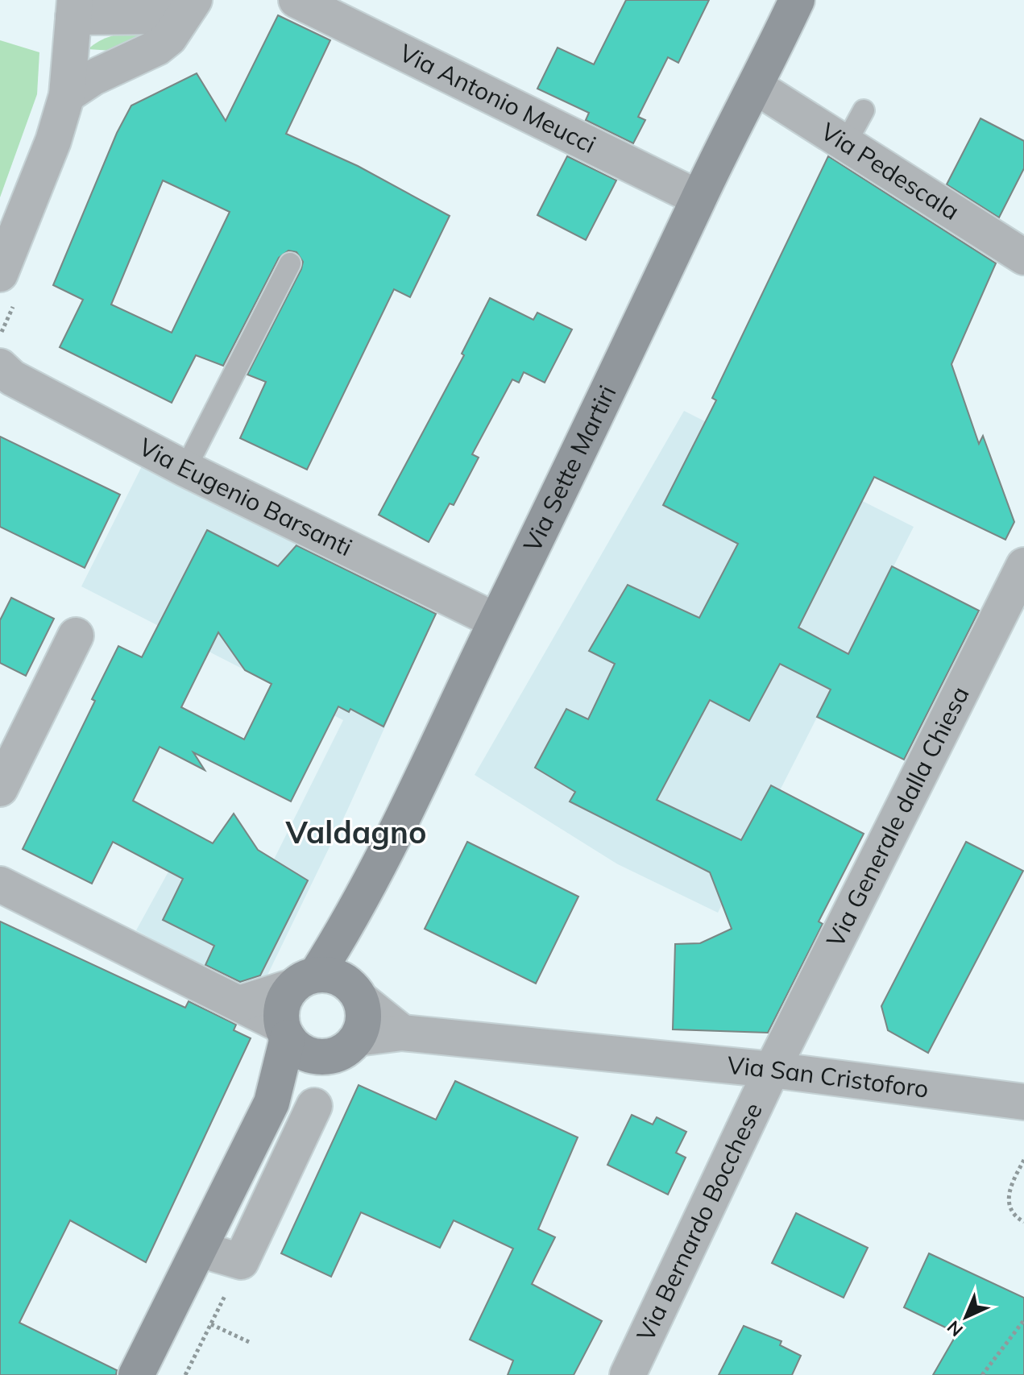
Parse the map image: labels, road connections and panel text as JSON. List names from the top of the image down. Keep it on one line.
{"streets":{"main road":["Via Sette Martiri"],"street":["Via Antonio Meucci","Via Pedescala","Via Eugenio Barsanti","Via Generale dalla Chiesa","Via San Cristoforo","Via Bernardo Bocchese"]},"crossings":[["Via Antonio Meucci","Via Sette Martiri"],["Via Pedescala","Via Sette Martiri"],["Via Sette Martiri","Via Eugenio Barsanti"],["Via Sette Martiri","Via San Cristoforo"],["Via Generale dalla Chiesa","Via San Cristoforo"],["Via Generale dalla Chiesa","Via Bernardo Bocchese"],["Via San Cristoforo","Via Bernardo Bocchese"]],"districts":["Valdagno"],"north":"bottom left"}
